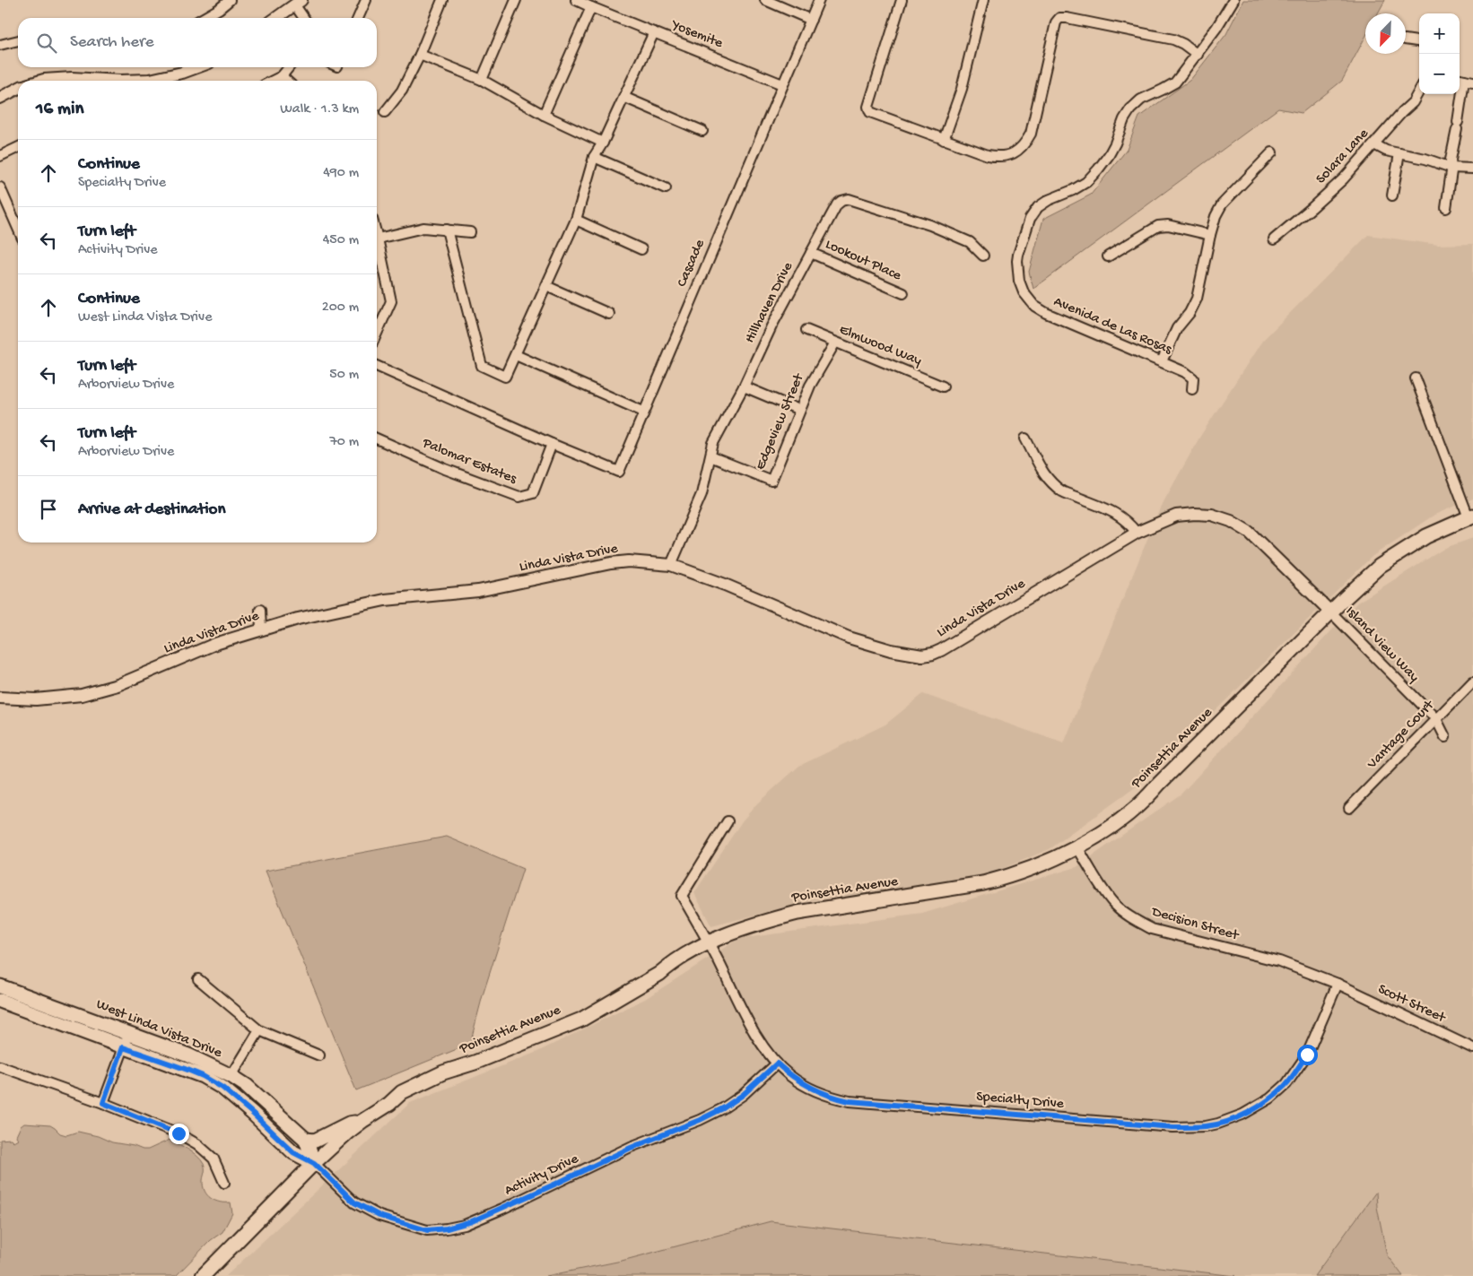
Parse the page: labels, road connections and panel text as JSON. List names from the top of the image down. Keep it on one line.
{"streets":{"main road":["Poinsettia Avenue","West Linda Vista Drive"],"street":["Yosemite","Solara Lane","Lookout Place","Cascade","Hillhaven Drive","Avenida de Las Rosas","Elmwood Way","Edgeview Street","Palomar Estates","Linda Vista Drive","Island View Way","Vantage Court","Decision Street","Scott Street","Specialty Drive","Activity Drive"]},"crossings":[["Yosemite","Cascade"],["Lookout Place","Hillhaven Drive"],["Cascade","Palomar Estates"],["Hillhaven Drive","Edgeview Street"],["Hillhaven Drive","Linda Vista Drive"],["Elmwood Way","Edgeview Street"],["Linda Vista Drive","Island View Way"],["Linda Vista Drive","Poinsettia Avenue"],["Island View Way","Vantage Court"],["Island View Way","Poinsettia Avenue"],["Poinsettia Avenue","Decision Street"],["Poinsettia Avenue","West Linda Vista Drive"],["Poinsettia Avenue","Specialty Drive"],["Poinsettia Avenue","Activity Drive"],["Decision Street","Scott Street"],["Decision Street","Specialty Drive"],["Scott Street","Specialty Drive"],["West Linda Vista Drive","Activity Drive"],["Specialty Drive","Activity Drive"]],"north":"bottom left","page":{"map_buttons":["+","−"],"search":"Search here","heading":["16 min","Walk · 1.3 km"],"list":[["Continue","Specialty Drive","490 m"],["Turn left","Activity Drive","450 m"],["Continue","West Linda Vista Drive","200 m"],["Turn left","Arborview Drive","50 m"],["Turn left","Arborview Drive","70 m"],"Arrive at destination"]}}
